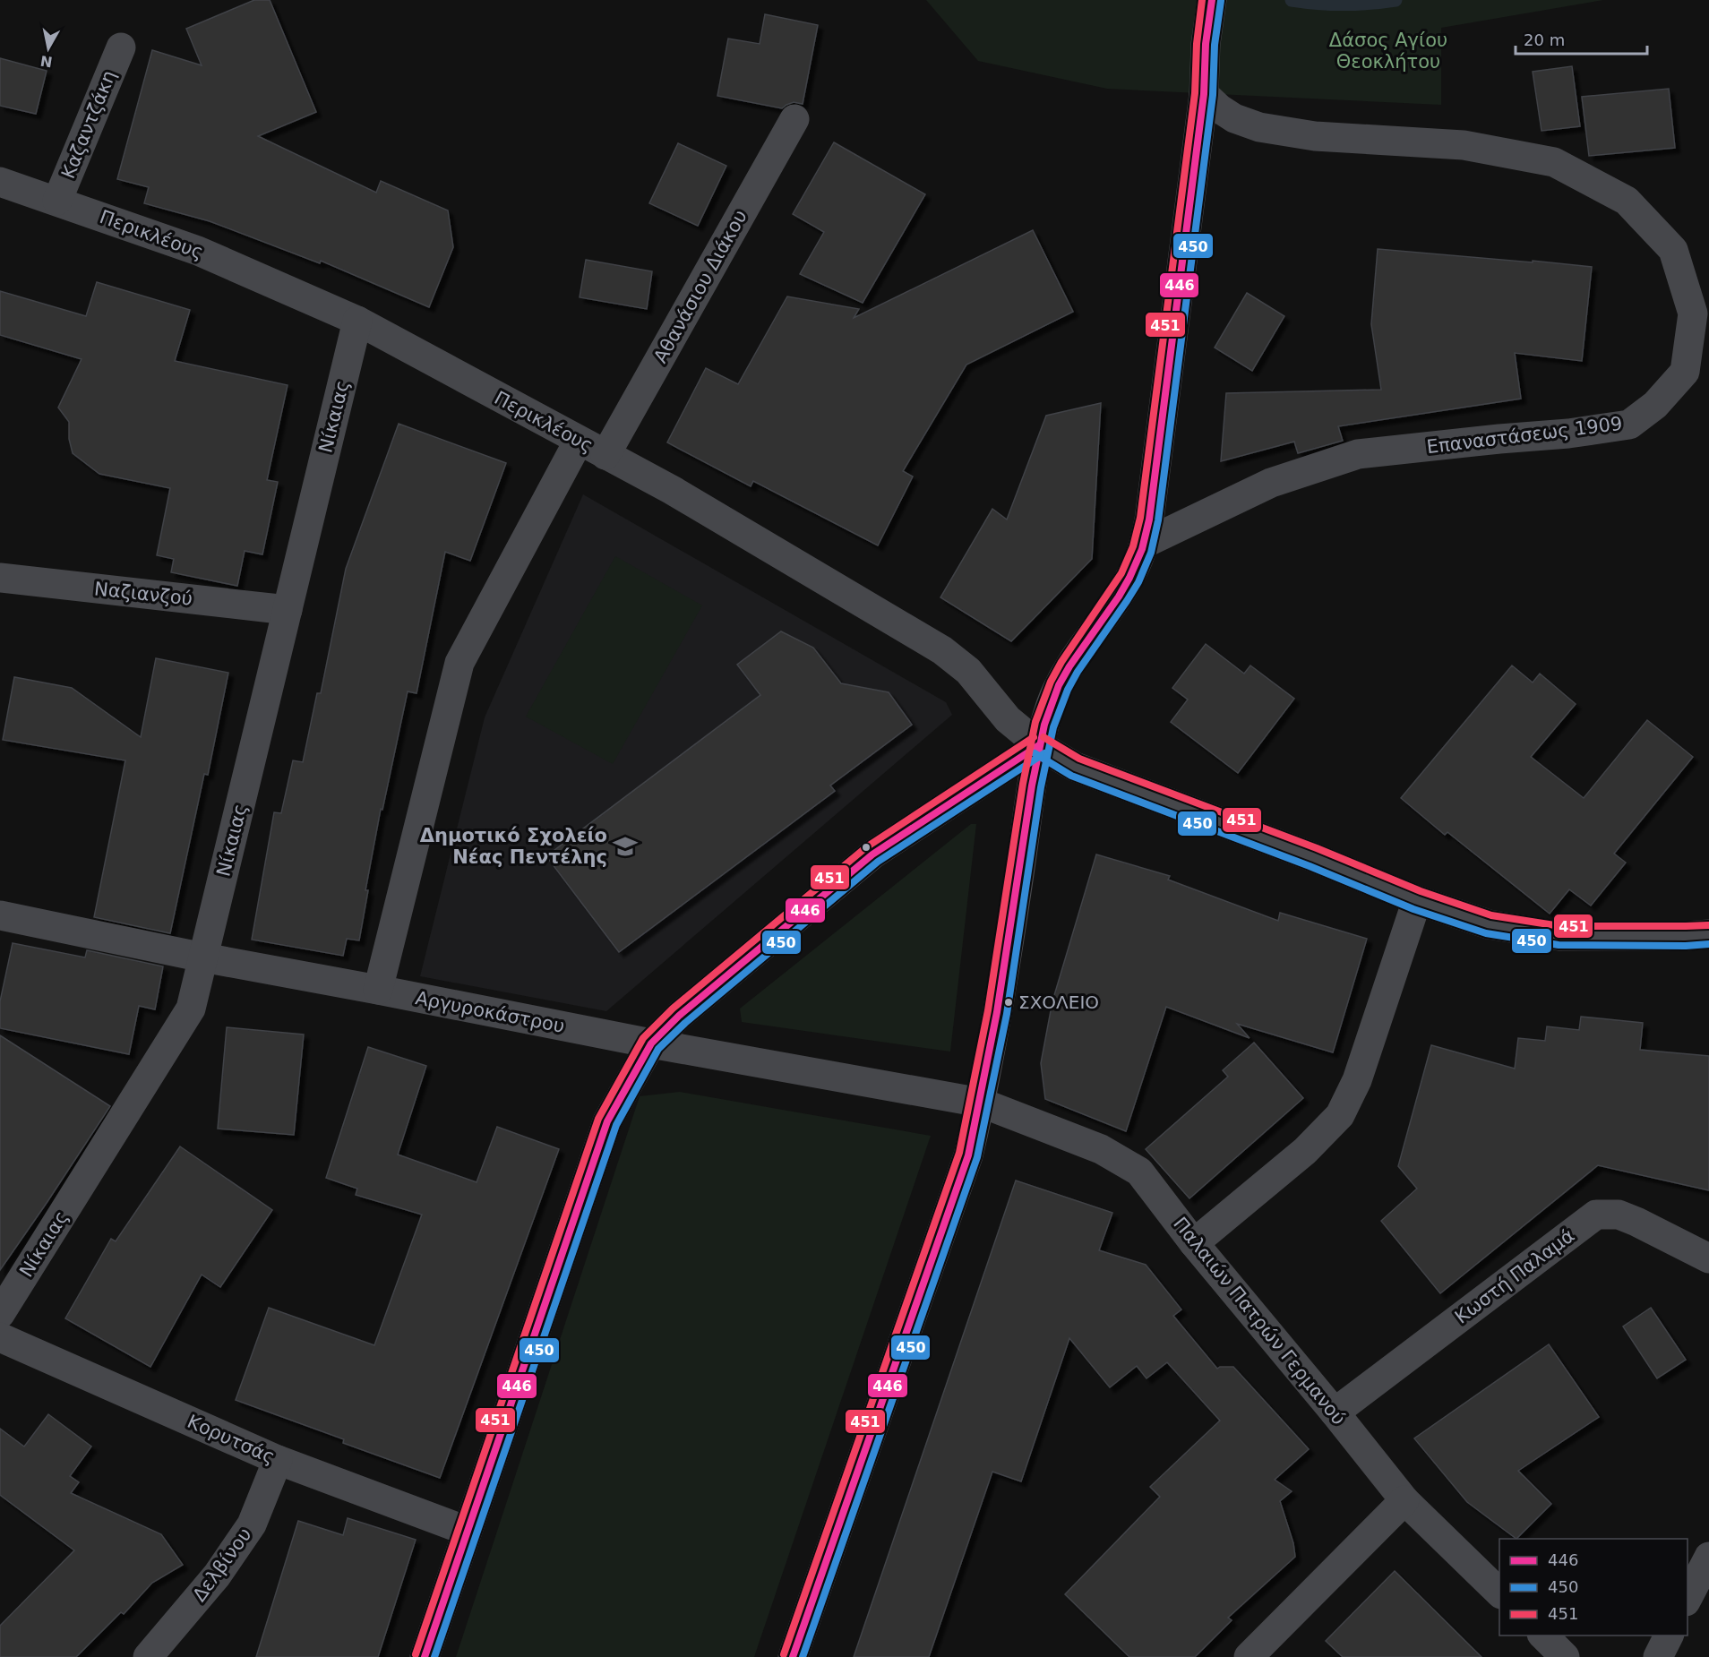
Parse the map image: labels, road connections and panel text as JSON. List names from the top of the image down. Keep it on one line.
{"streets":{"street":["Καζαντζάκη","Περικλέους","Αθανάσιου Διάκου","Νίκαιας","Επαναστάσεως 1909","Ναζιανζού","Αργυροκάστρου","Κωστή Παλαμά","Παλαιών Πατρών Γερμανού","Κορυτσάς","Δελβίνου"]},"crossings":[["Καζαντζάκη","Περικλέους"],["Περικλέους","Αθανάσιου Διάκου"],["Περικλέους","Νίκαιας"],["Νίκαιας","Ναζιανζού"],["Νίκαιας","Αργυροκάστρου"],["Αργυροκάστρου","Παλαιών Πατρών Γερμανού"],["Κωστή Παλαμά","Παλαιών Πατρών Γερμανού"],["Κορυτσάς","Δελβίνου"]],"parks":["Δάσος Αγίου Θεοκλήτου"],"places":{"school or university":["Δημοτικό Σχολείο Νέας Πεντέλης"],"other":["ΣΧΟΛΕΙΟ"]},"lines":["transit line 446","transit line 451","transit line 450"],"legend":["446","450","451"],"scale_bar":"20 m","north":"bottom"}
